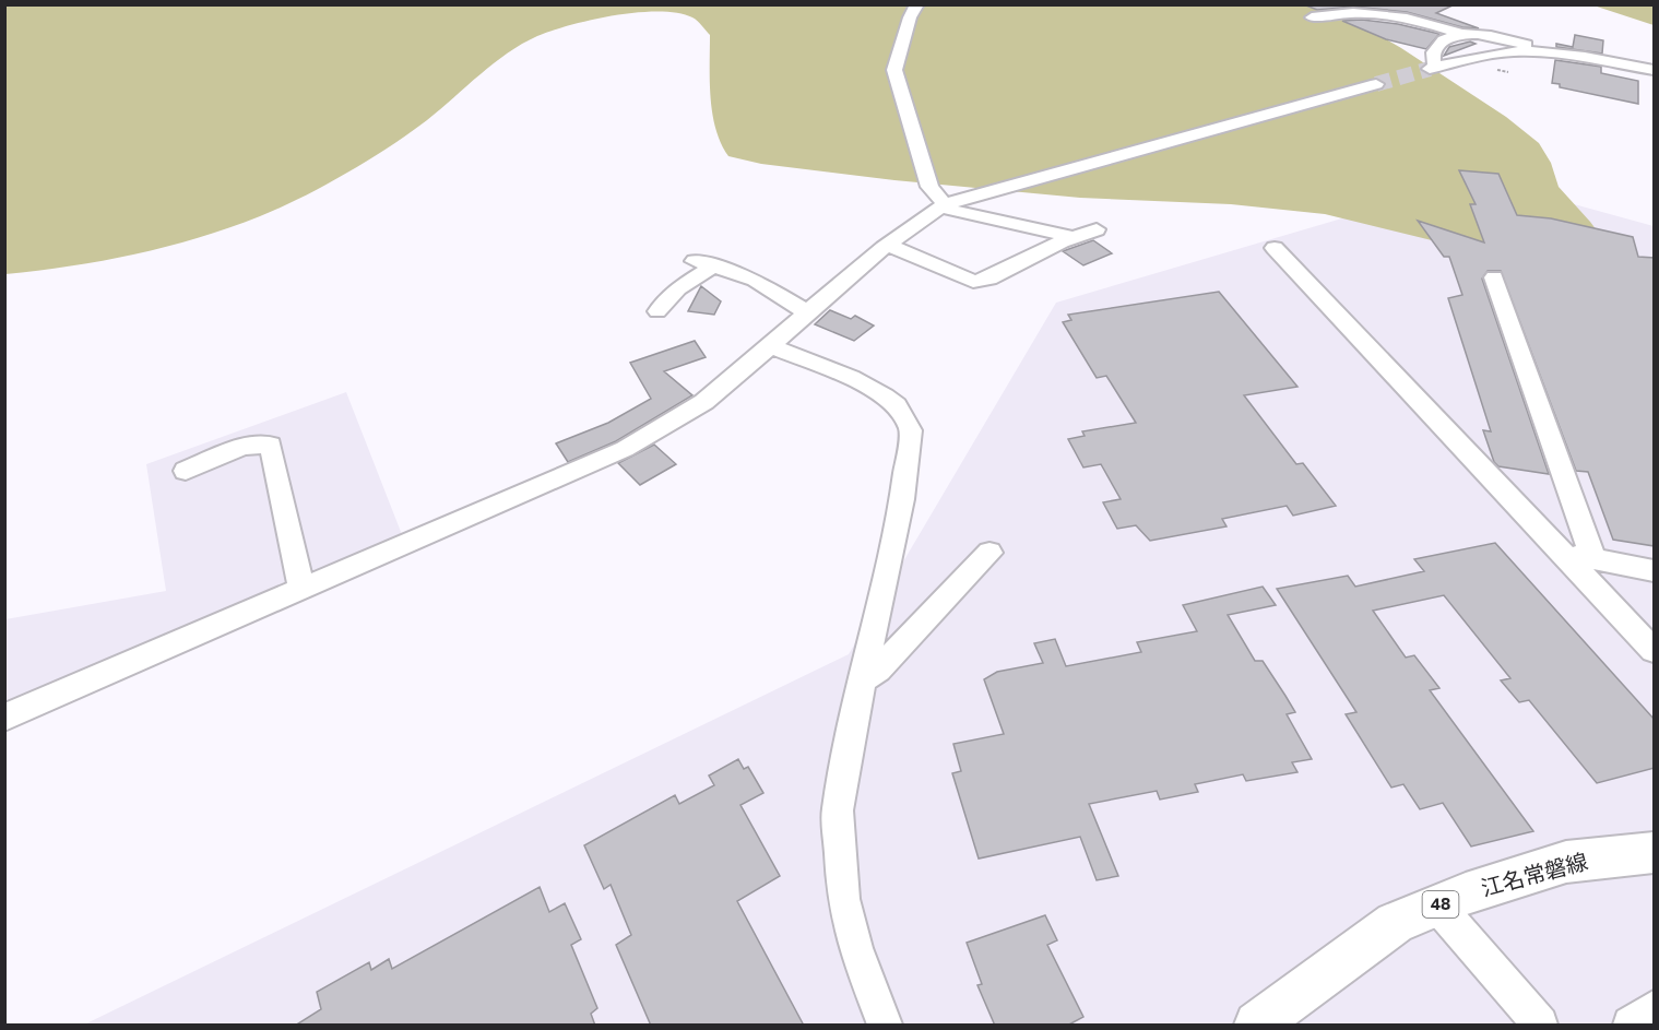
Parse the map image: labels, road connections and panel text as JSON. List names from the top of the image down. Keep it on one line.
{"streets":{"main road":["江名常磐線","48"]}}
